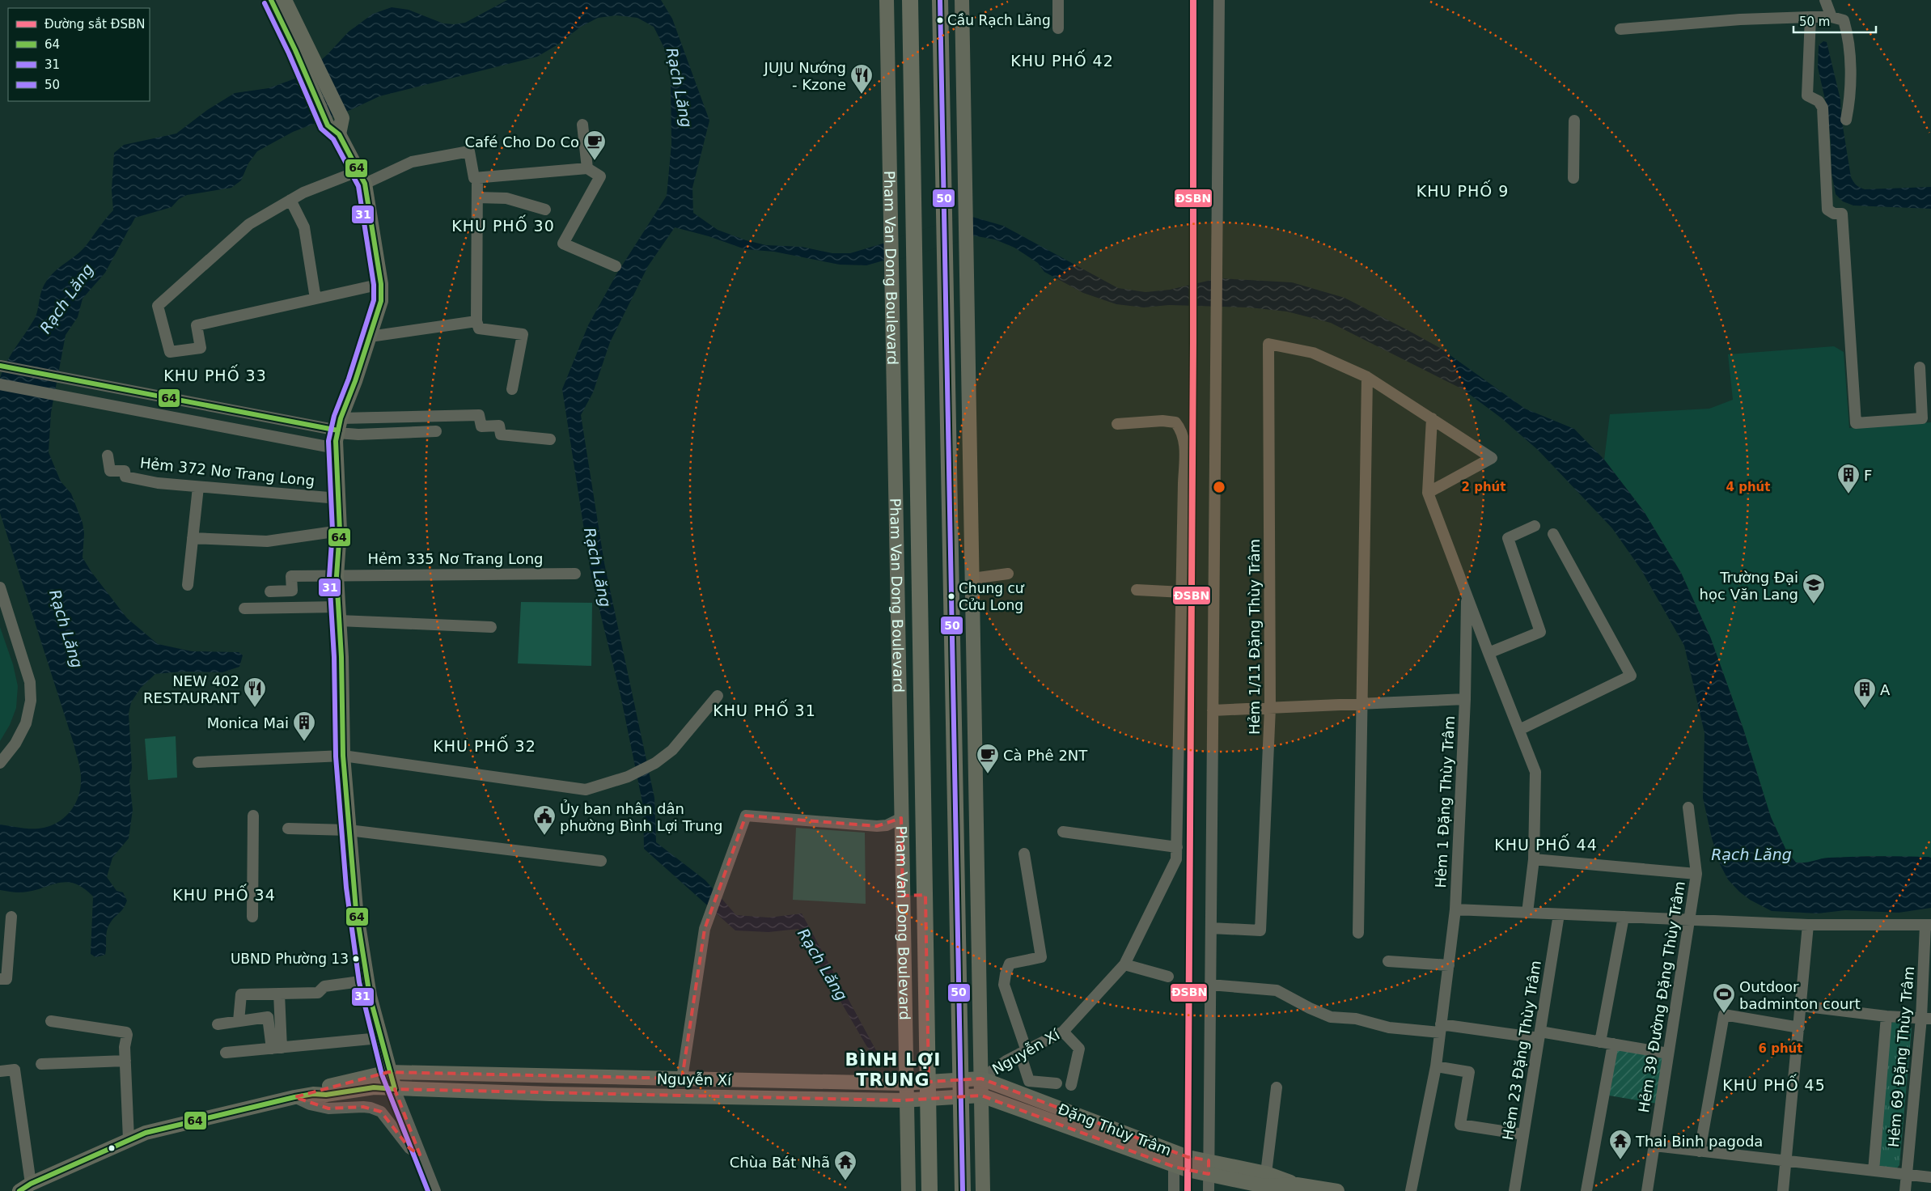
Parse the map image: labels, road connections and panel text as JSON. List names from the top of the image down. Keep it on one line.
{"streets":{"highway":["Pham Van Dong Boulevard"],"main road":["Nguyễn Xí","Đặng Thùy Trâm"],"street":["Hẻm 372 Nơ Trang Long","Hẻm 335 Nơ Trang Long","Hẻm 1/11 Đặng Thùy Trâm","Hẻm 1 Đặng Thùy Trâm","Hẻm 39 Đường Đặng Thùy Trâm","Hẻm 23 Đặng Thùy Trâm","Hẻm 69 Đặng Thùy Trâm"]},"crossings":[["Pham Van Dong Boulevard","Nguyễn Xí"],["Nguyễn Xí","Đặng Thùy Trâm"]],"districts":["KHU PHỐ 42","KHU PHỐ 9","KHU PHỐ 30","KHU PHỐ 33","KHU PHỐ 31","KHU PHỐ 32","KHU PHỐ 44","KHU PHỐ 34","BÌNH LỢI TRUNG","KHU PHỐ 45"],"water":["Rạch Lăng"],"places":{"other":["Cầu Rạch Lăng","Chung cư Cửu Long","UBND Phường 13"],"restaurant":["JUJU Nướng - Kzone","NEW 402 RESTAURANT"],"cafe":["Café Cho Do Co","Cà Phê 2NT"],"building":["F","A","Monica Mai"],"school or university":["Trường Đại học Văn Lang"],"public building":["Ủy ban nhân dân phường Bình Lợi Trung"],"sports":["Outdoor badminton court"],"temple":["Thai Binh pagoda","Chùa Bát Nhã"]},"lines":["rail line ĐSBN","transit line 64","transit line 50","transit line 31"],"legend":["Đường sắt ĐSBN","64","31","50"],"scale_bar":"50 m","rings":["2 phút","4 phút","6 phút"]}
